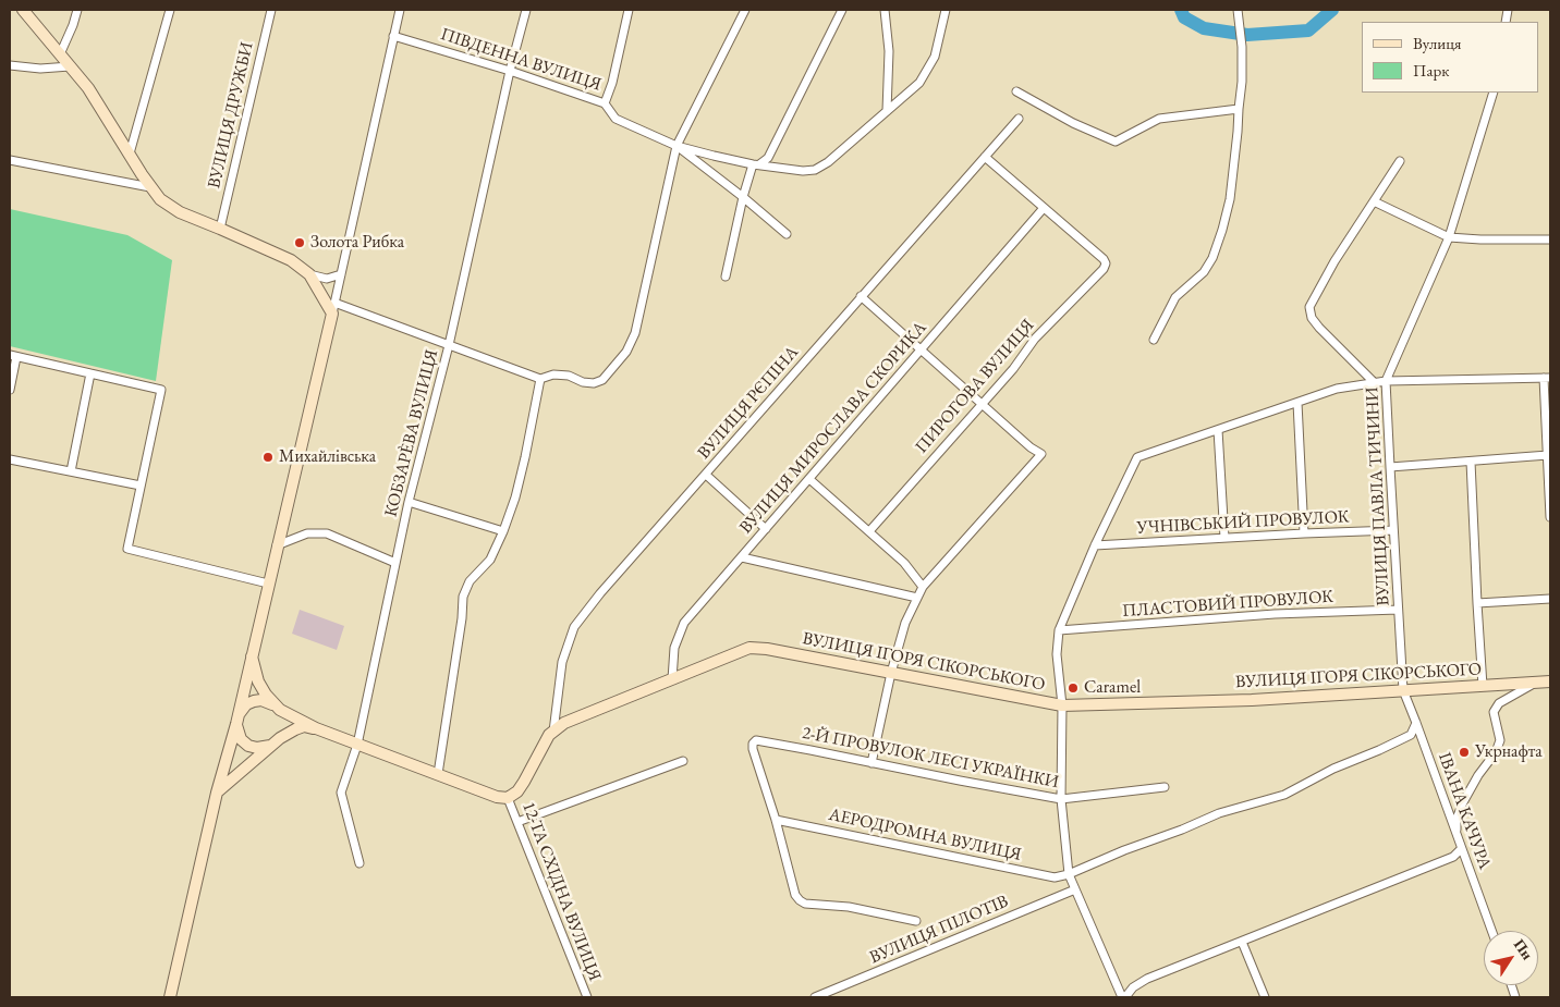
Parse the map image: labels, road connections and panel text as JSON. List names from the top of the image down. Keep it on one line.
{"streets":{"main road":["ВУЛИЦЯ ІГОРЯ СІКОРСЬКОГО"],"street":["ПІВДЕННА ВУЛИЦЯ","ВУЛИЦЯ ДРУЖБИ","ПИРОГОВА ВУЛИЦЯ","ВУЛИЦЯ РЄПІНА","ВУЛИЦЯ МИРОСЛАВА СКОРИКА","КОБЗАРÈВА ВУЛИЦЯ","ВУЛИЦЯ ПАВЛА ТИЧИНИ","УЧНІВСЬКИЙ ПРОВУЛОК","ПЛАСТОВИЙ ПРОВУЛОК","2-Й ПРОВУЛОК ЛЕСІ УКРАЇНКИ","ІВАНА КАЧУРА","АЕРОДРОМНА ВУЛИЦЯ","12-ТА СХІДНА ВУЛИЦЯ","ВУЛИЦЯ ПІЛОТІВ"]},"crossings":[["ПІВДЕННА ВУЛИЦЯ","КОБЗАРÈВА ВУЛИЦЯ"],["ПИРОГОВА ВУЛИЦЯ","ВУЛИЦЯ МИРОСЛАВА СКОРИКА"],["ВУЛИЦЯ РЄПІНА","ВУЛИЦЯ ІГОРЯ СІКОРСЬКОГО"],["ВУЛИЦЯ МИРОСЛАВА СКОРИКА","ВУЛИЦЯ ІГОРЯ СІКОРСЬКОГО"],["ВУЛИЦЯ ПАВЛА ТИЧИНИ","УЧНІВСЬКИЙ ПРОВУЛОК"],["ВУЛИЦЯ ПАВЛА ТИЧИНИ","ПЛАСТОВИЙ ПРОВУЛОК"],["ВУЛИЦЯ ПАВЛА ТИЧИНИ","ВУЛИЦЯ ІГОРЯ СІКОРСЬКОГО"],["ВУЛИЦЯ ПАВЛА ТИЧИНИ","ІВАНА КАЧУРА"],["ВУЛИЦЯ ІГОРЯ СІКОРСЬКОГО","ІВАНА КАЧУРА"],["ВУЛИЦЯ ІГОРЯ СІКОРСЬКОГО","12-ТА СХІДНА ВУЛИЦЯ"],["2-Й ПРОВУЛОК ЛЕСІ УКРАЇНКИ","АЕРОДРОМНА ВУЛИЦЯ"]],"places":["Золота Рибка","Михайлівська","Caramel","Укрнафта"],"legend":["Вулиця","Парк"],"north":"top right"}
